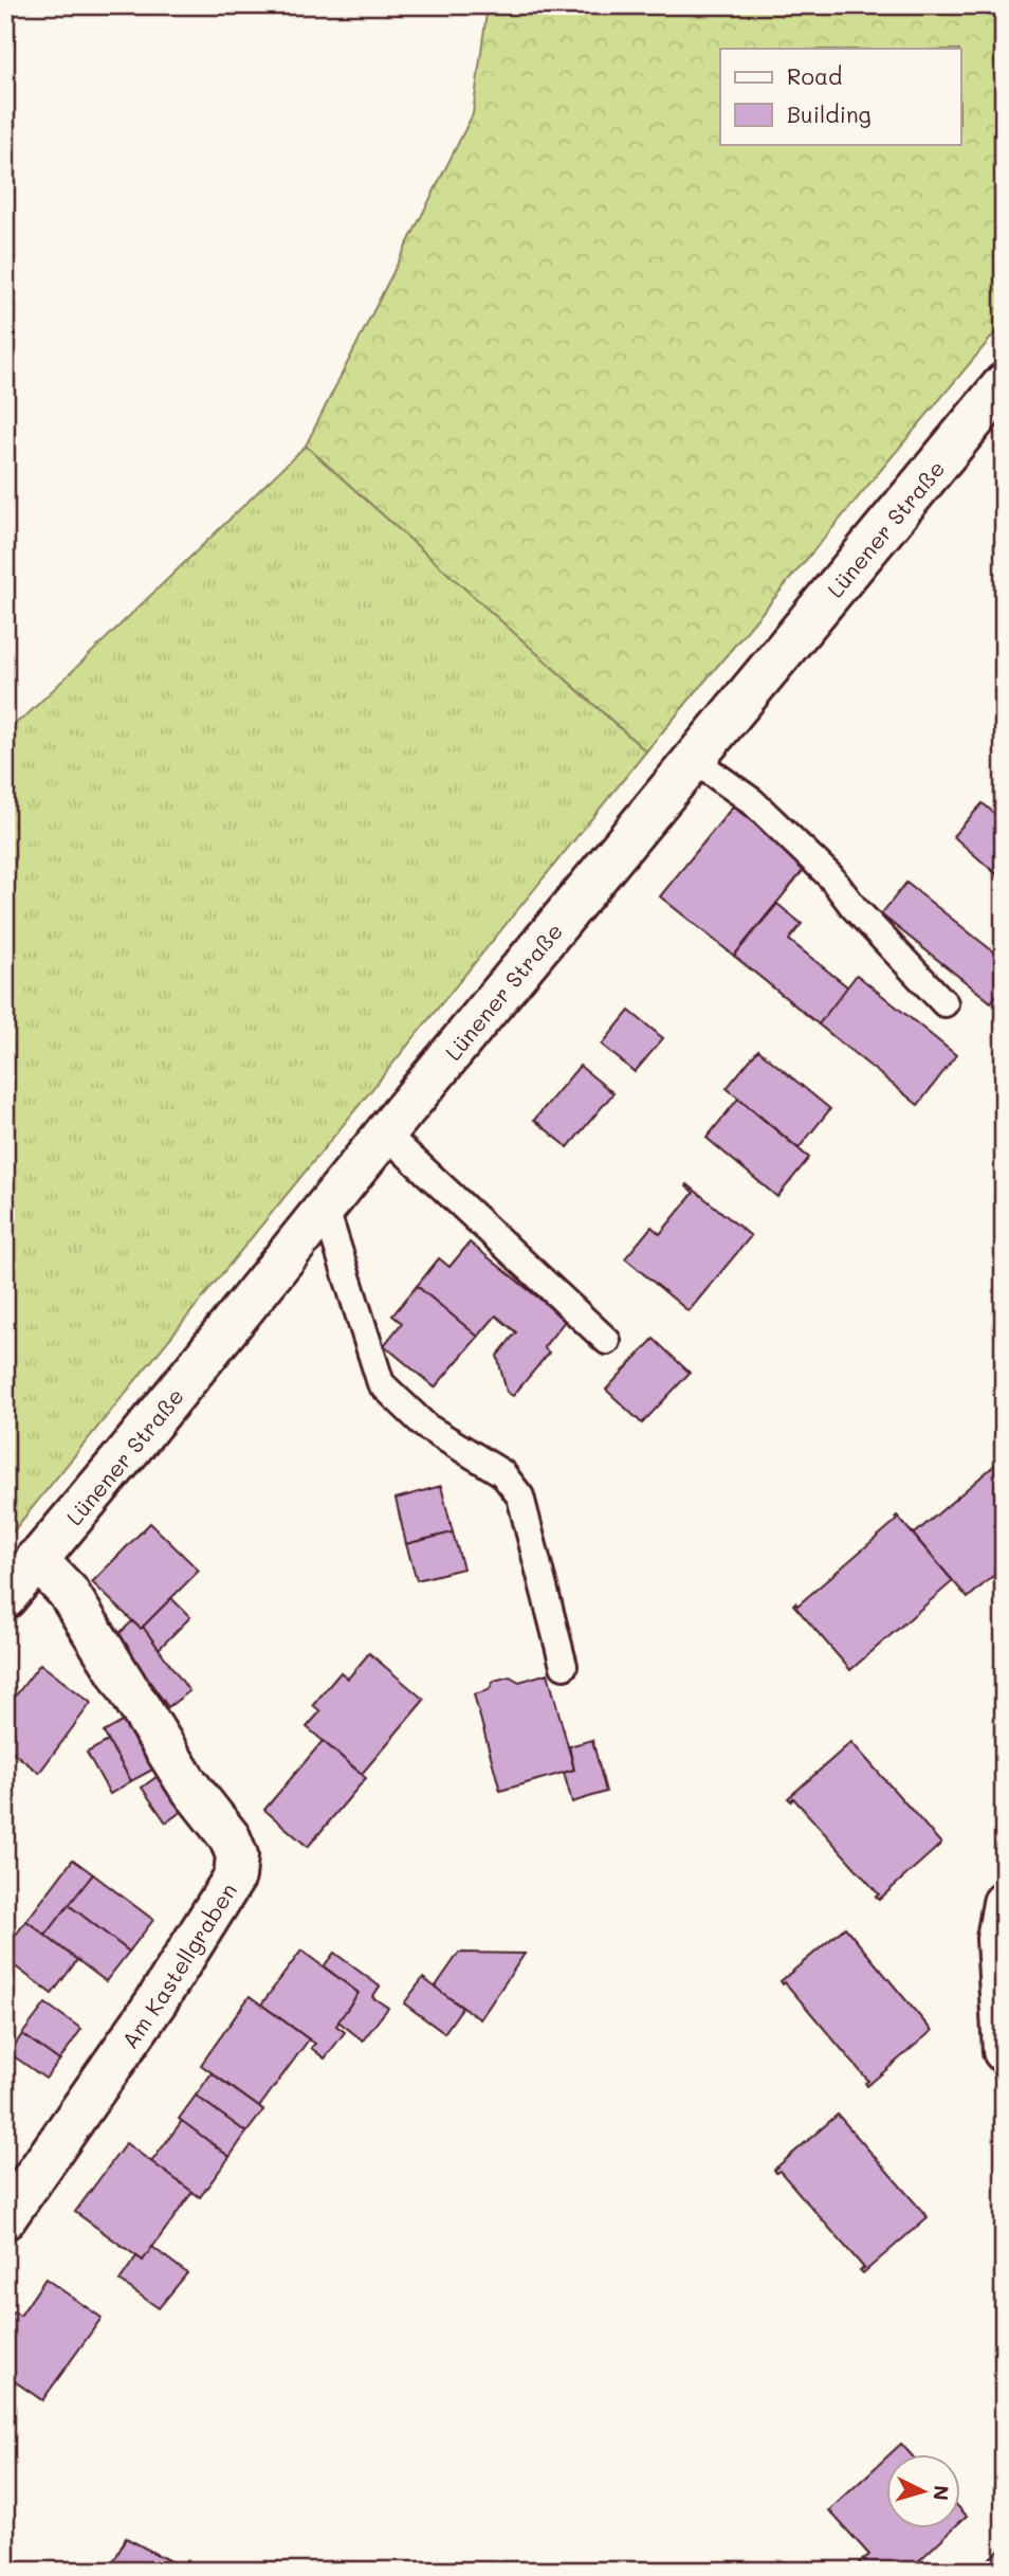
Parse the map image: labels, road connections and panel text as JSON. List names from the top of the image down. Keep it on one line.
{"streets":{"main road":["Lünener Straße","Am Kastellgraben"]},"crossings":[["Lünener Straße","Am Kastellgraben"]],"legend":["Road","Building"],"north":"right"}
